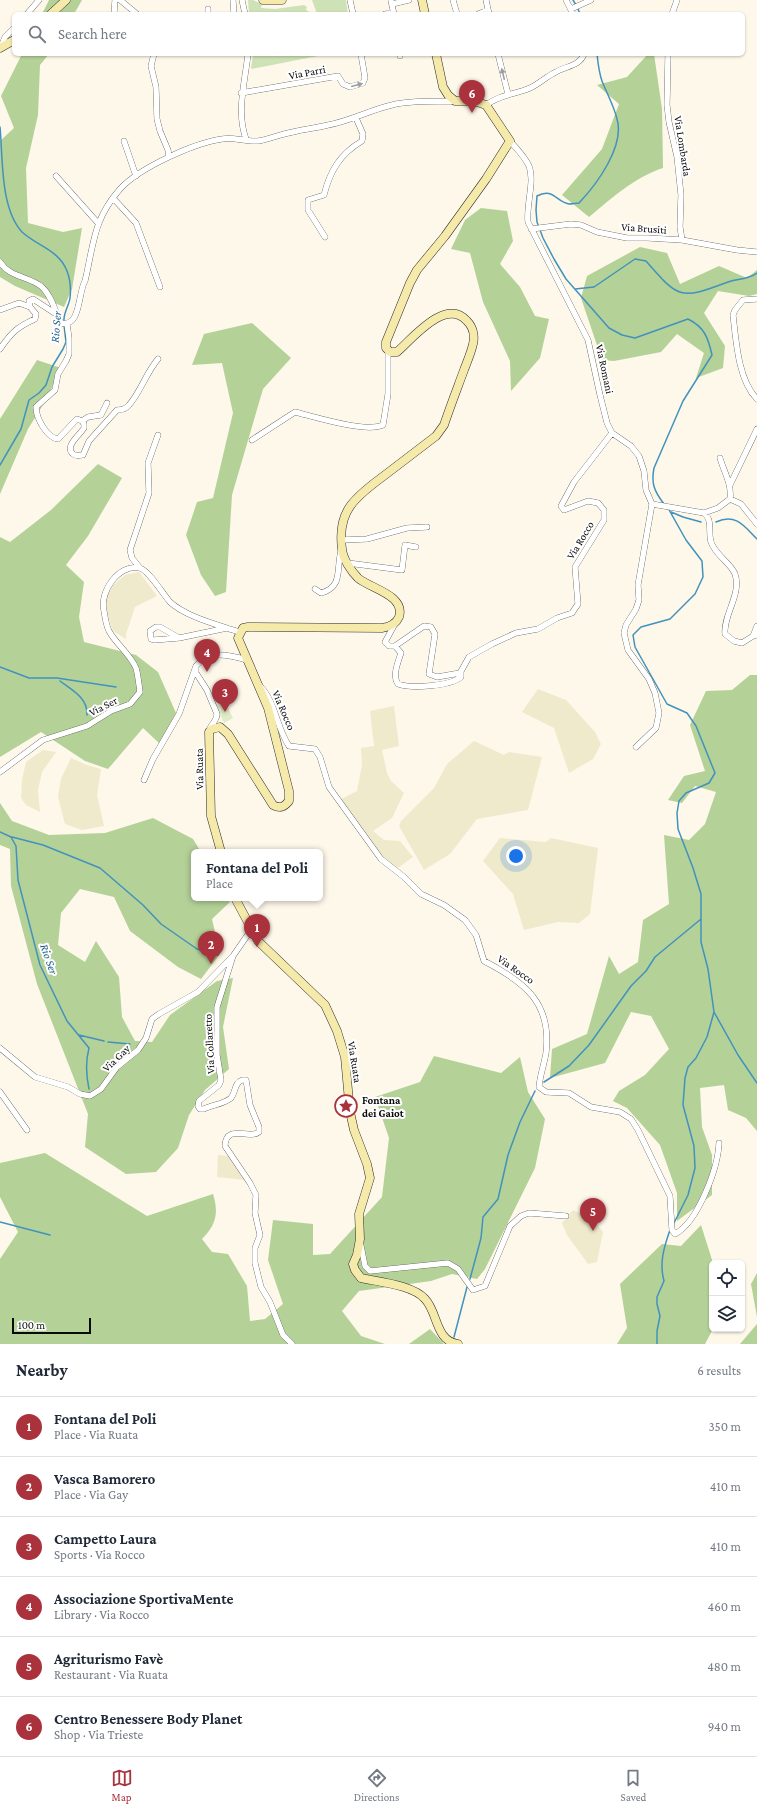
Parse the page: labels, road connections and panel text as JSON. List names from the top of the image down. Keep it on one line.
{"streets":{"street":["Via Parri","Via Lombarda","Via Brusiti","Via Romani","Via Rocco","Via Ser","Via Ruata","Via Collaretto","Via Gay"]},"crossings":[["Via Lombarda","Via Brusiti"],["Via Brusiti","Via Romani"],["Via Romani","Via Rocco"],["Via Rocco","Via Ruata"],["Via Ruata","Via Gay"],["Via Collaretto","Via Gay"]],"water":["Rio Ser"],"places":{"place":["Fontana dei Gaiot"]},"scale_bar":"100 m","page":{"search":"Search here","pins":["6","4","3","1","2","5"],"popup":["Fontana del Poli","Place"],"scale":"100 m","heading":["Nearby","6 results"],"list":[{"mark":"1","name":"Fontana del Poli","note":"Place · Via Ruata","value":"350 m"},{"mark":"2","name":"Vasca Bamorero","note":"Place · Via Gay","value":"410 m"},{"mark":"3","name":"Campetto Laura","note":"Sports · Via Rocco","value":"410 m"},{"mark":"4","name":"Associazione SportivaMente","note":"Library · Via Rocco","value":"460 m"},{"mark":"5","name":"Agriturismo Favè","note":"Restaurant · Via Ruata","value":"480 m"},{"mark":"6","name":"Centro Benessere Body Planet","note":"Shop · Via Trieste","value":"940 m"}],"nav":["Map","Directions","Saved"]}}
